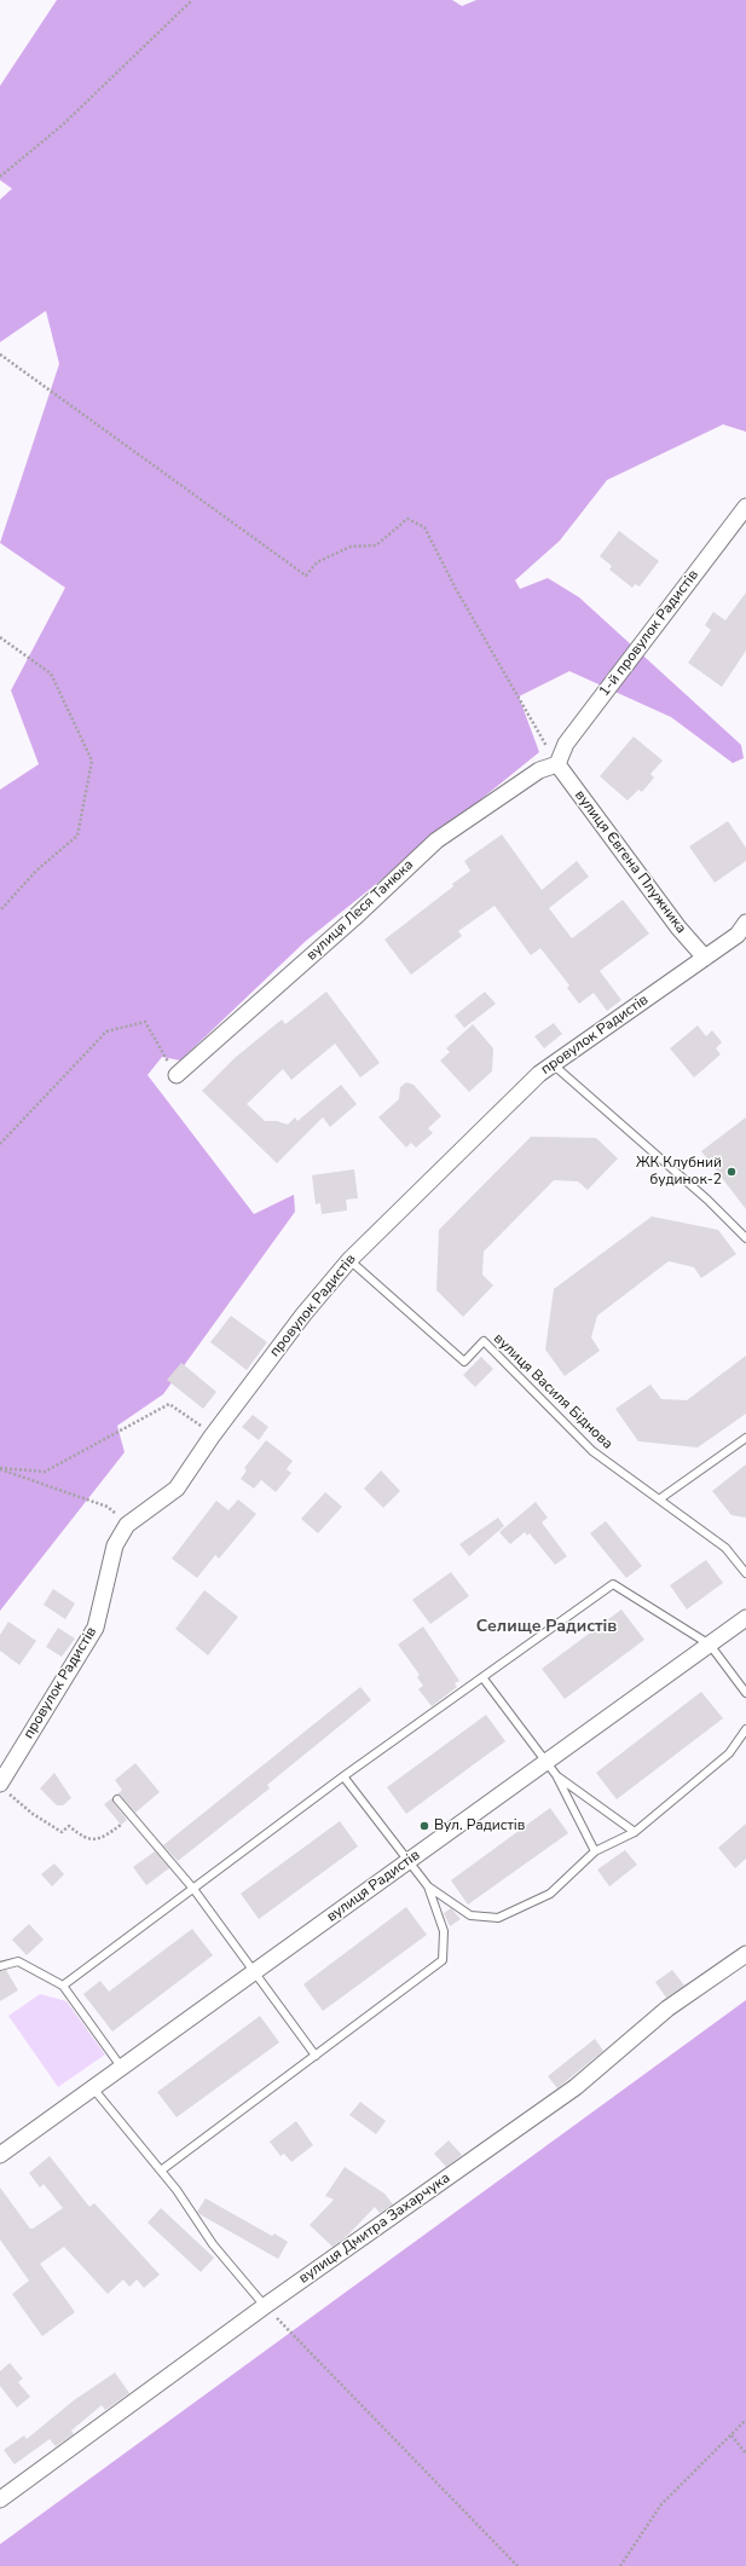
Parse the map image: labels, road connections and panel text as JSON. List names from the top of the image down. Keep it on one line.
{"streets":{"street":["1-й провулок Радистів","вулиця Євгена Плужника","вулиця Леся Танюка","провулок Радистів","вулиця Радистів","вулиця Дмитра Захарчука"],"lane":["вулиця Василя Біднова"]},"crossings":[["1-й провулок Радистів","вулиця Євгена Плужника"],["1-й провулок Радистів","вулиця Леся Танюка"],["вулиця Євгена Плужника","вулиця Леся Танюка"],["вулиця Євгена Плужника","провулок Радистів"],["провулок Радистів","вулиця Василя Біднова"]],"districts":["Селище Радистів"],"places":["ЖК Клубний будинок-2","Вул. Радистів"]}
